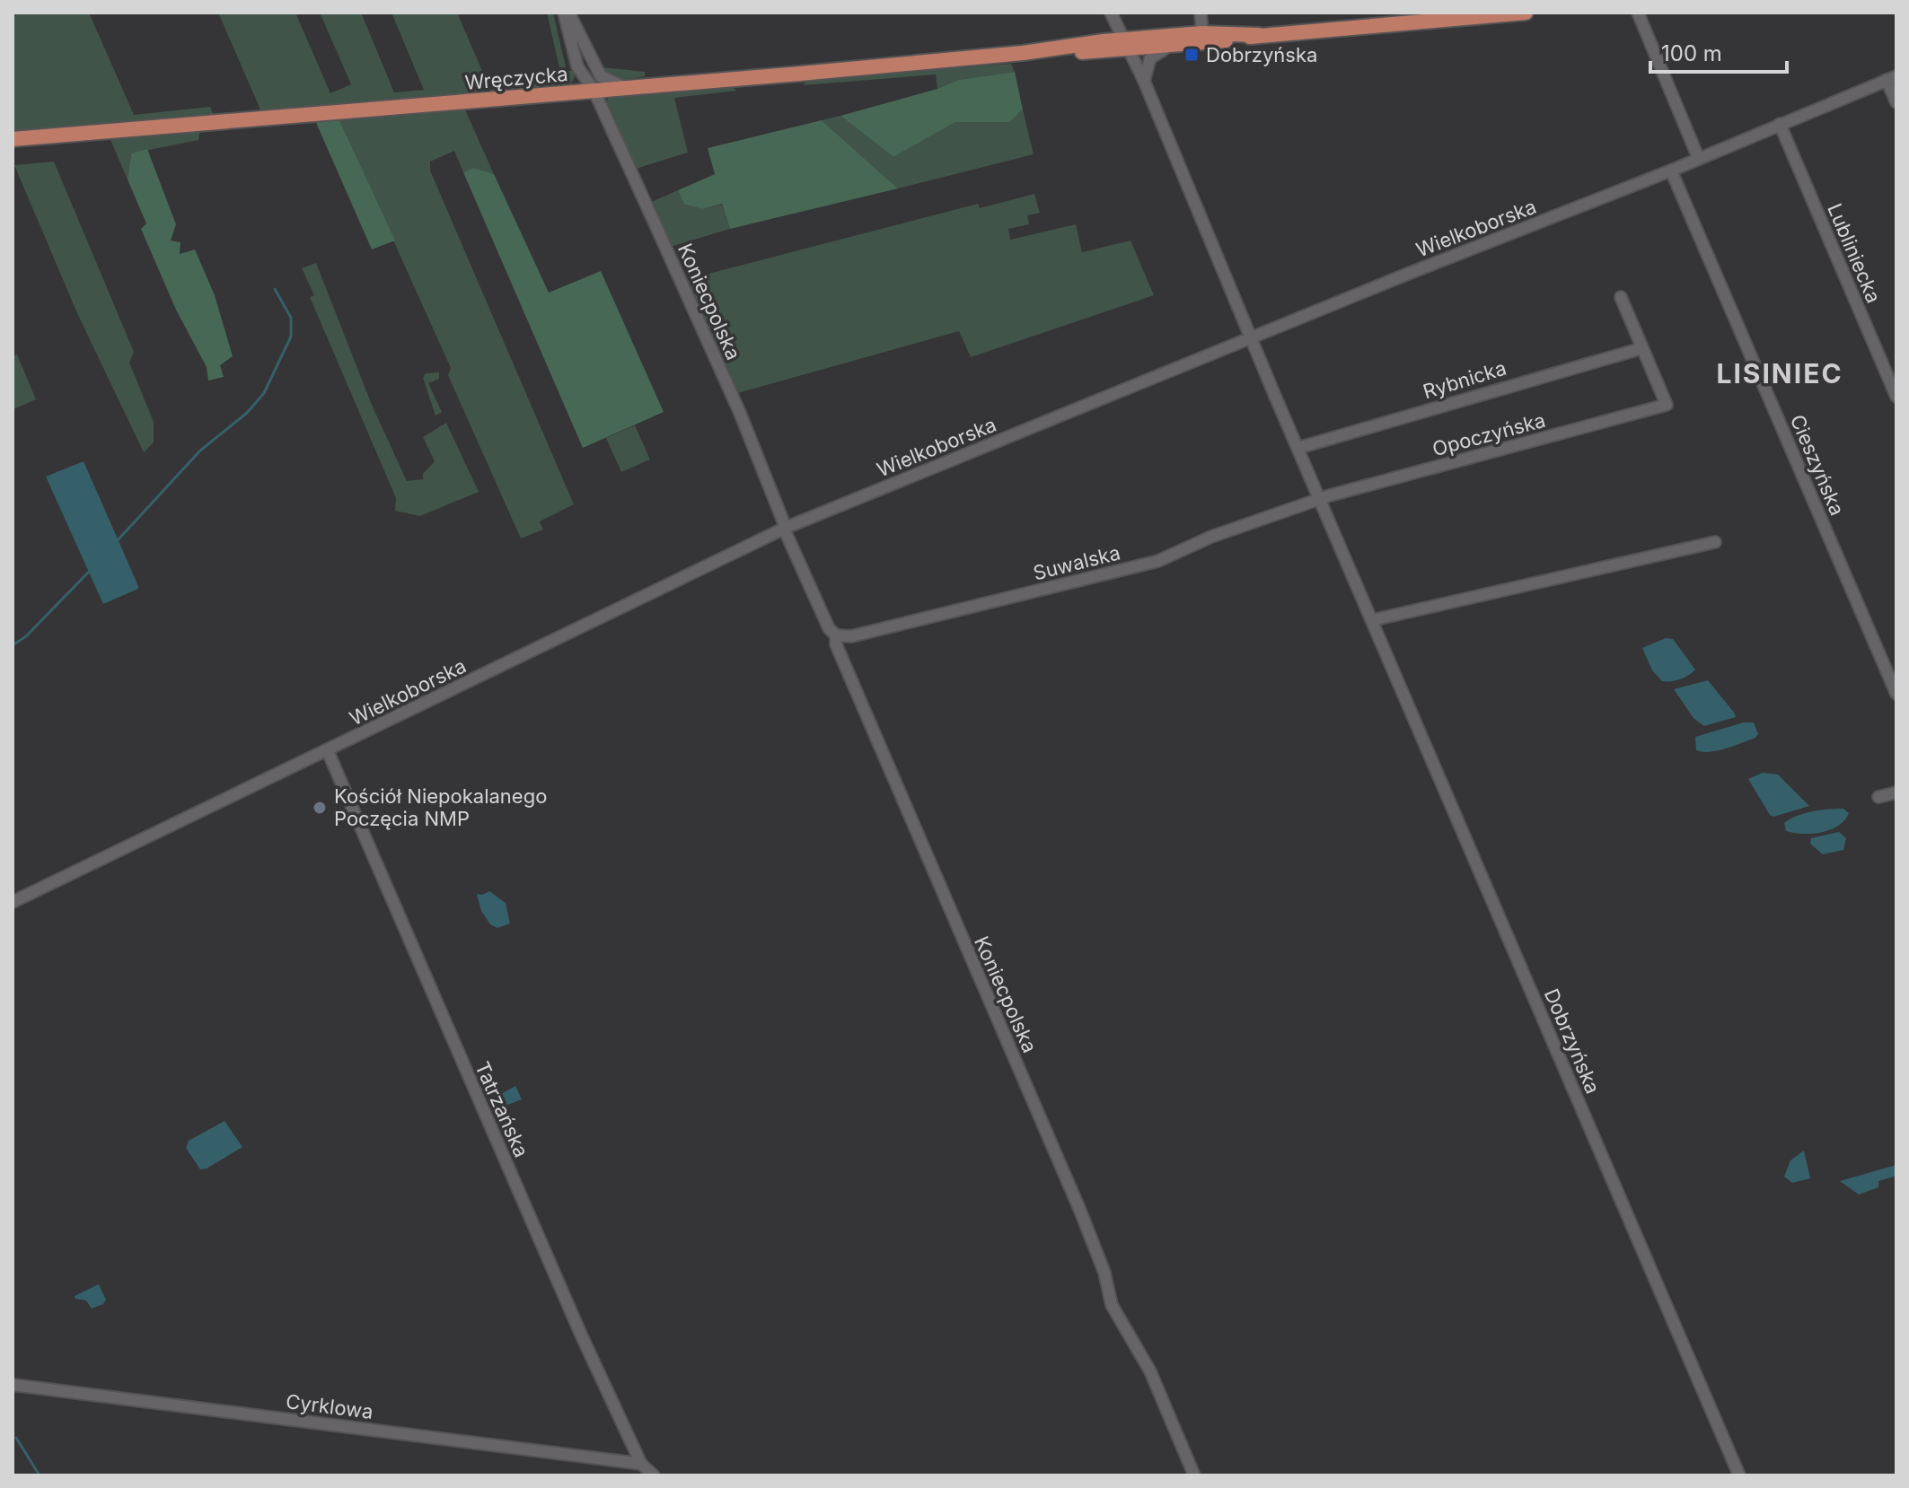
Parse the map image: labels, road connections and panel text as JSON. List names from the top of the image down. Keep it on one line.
{"streets":{"main road":["Wręczycka"],"street":["Wielkoborska","Lubliniecka","Koniecpolska","Rybnicka","Opoczyńska","Cieszyńska","Suwalska","Dobrzyńska","Tatrzańska","Cyrklowa"]},"crossings":[["Wręczycka","Koniecpolska"],["Wręczycka","Dobrzyńska"],["Wielkoborska","Lubliniecka"],["Wielkoborska","Koniecpolska"],["Wielkoborska","Cieszyńska"],["Wielkoborska","Dobrzyńska"],["Wielkoborska","Tatrzańska"],["Koniecpolska","Suwalska"],["Rybnicka","Opoczyńska"],["Rybnicka","Dobrzyńska"],["Opoczyńska","Suwalska"],["Opoczyńska","Dobrzyńska"],["Suwalska","Dobrzyńska"],["Tatrzańska","Cyrklowa"]],"districts":["LISINIEC"],"places":{"transit":["Dobrzyńska"],"other":["Kościół Niepokalanego Poczęcia NMP"]},"scale_bar":"100 m"}
